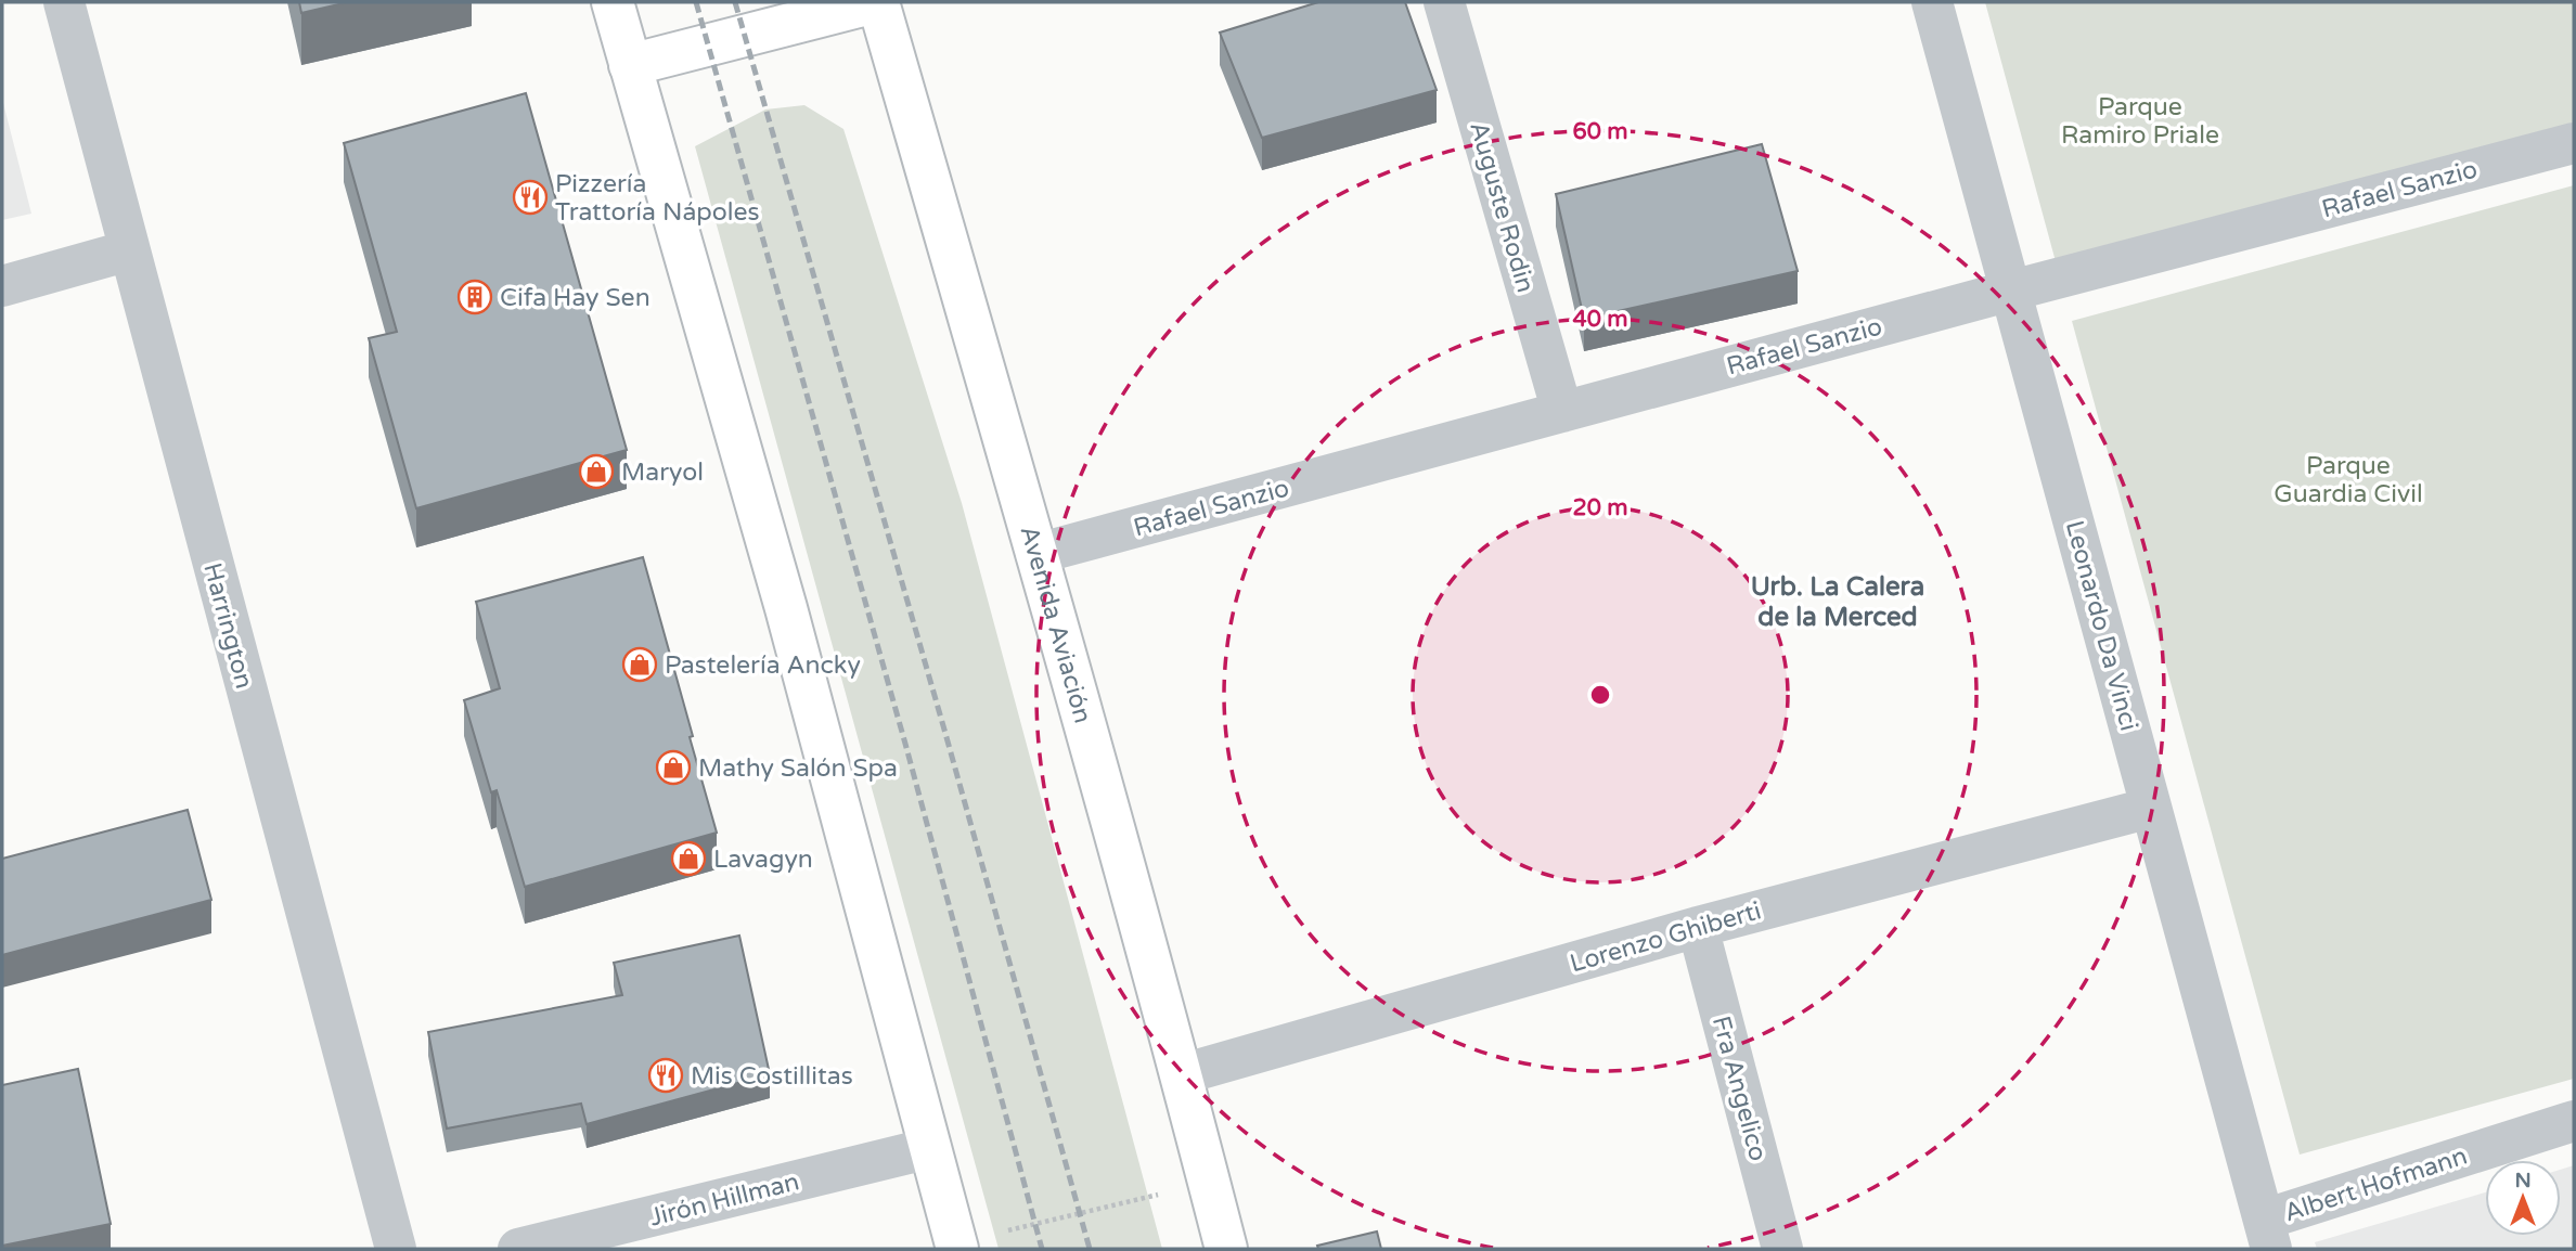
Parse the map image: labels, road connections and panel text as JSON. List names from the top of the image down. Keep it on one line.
{"streets":{"main road":["Avenida Aviación"],"street":["Rafael Sanzio","Auguste Rodin","Harrington","Leonardo Da Vinci","Lorenzo Ghiberti","Fra Angelico","Albert Hofmann","Jirón Hillman"]},"crossings":[["Rafael Sanzio","Auguste Rodin"],["Rafael Sanzio","Avenida Aviación"],["Rafael Sanzio","Leonardo Da Vinci"],["Avenida Aviación","Lorenzo Ghiberti"],["Leonardo Da Vinci","Lorenzo Ghiberti"],["Leonardo Da Vinci","Albert Hofmann"],["Lorenzo Ghiberti","Fra Angelico"]],"districts":["Urb. La Calera de la Merced"],"parks":["Parque Ramiro Priale","Parque Guardia Civil"],"places":{"restaurant":["Pizzería Trattoría Nápoles","Mis Costillitas"],"building":["Cifa Hay Sen"],"shop":["Maryol","Pastelería Ancky","Mathy Salón Spa","Lavagyn"]},"north":"top","rings":["60 m","40 m","20 m"]}
